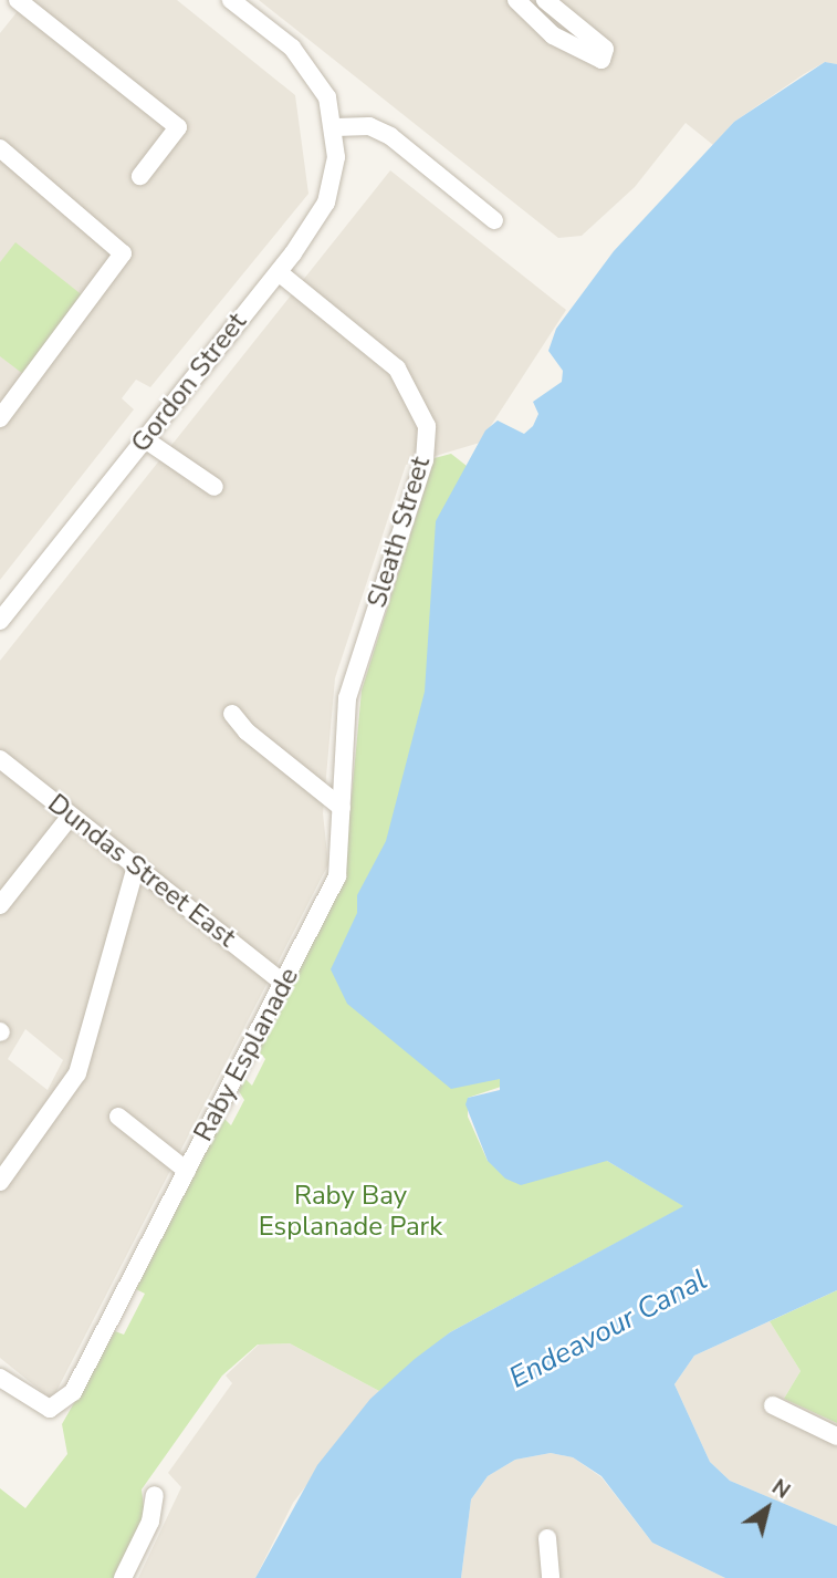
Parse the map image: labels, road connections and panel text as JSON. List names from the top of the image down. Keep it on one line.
{"streets":{"street":["Gordon Street","Sleath Street","Dundas Street East","Raby Esplanade"]},"crossings":[["Gordon Street","Sleath Street"],["Sleath Street","Raby Esplanade"],["Dundas Street East","Raby Esplanade"]],"water":["Endeavour Canal"],"parks":["Raby Bay Esplanade Park"],"north":"top right"}
